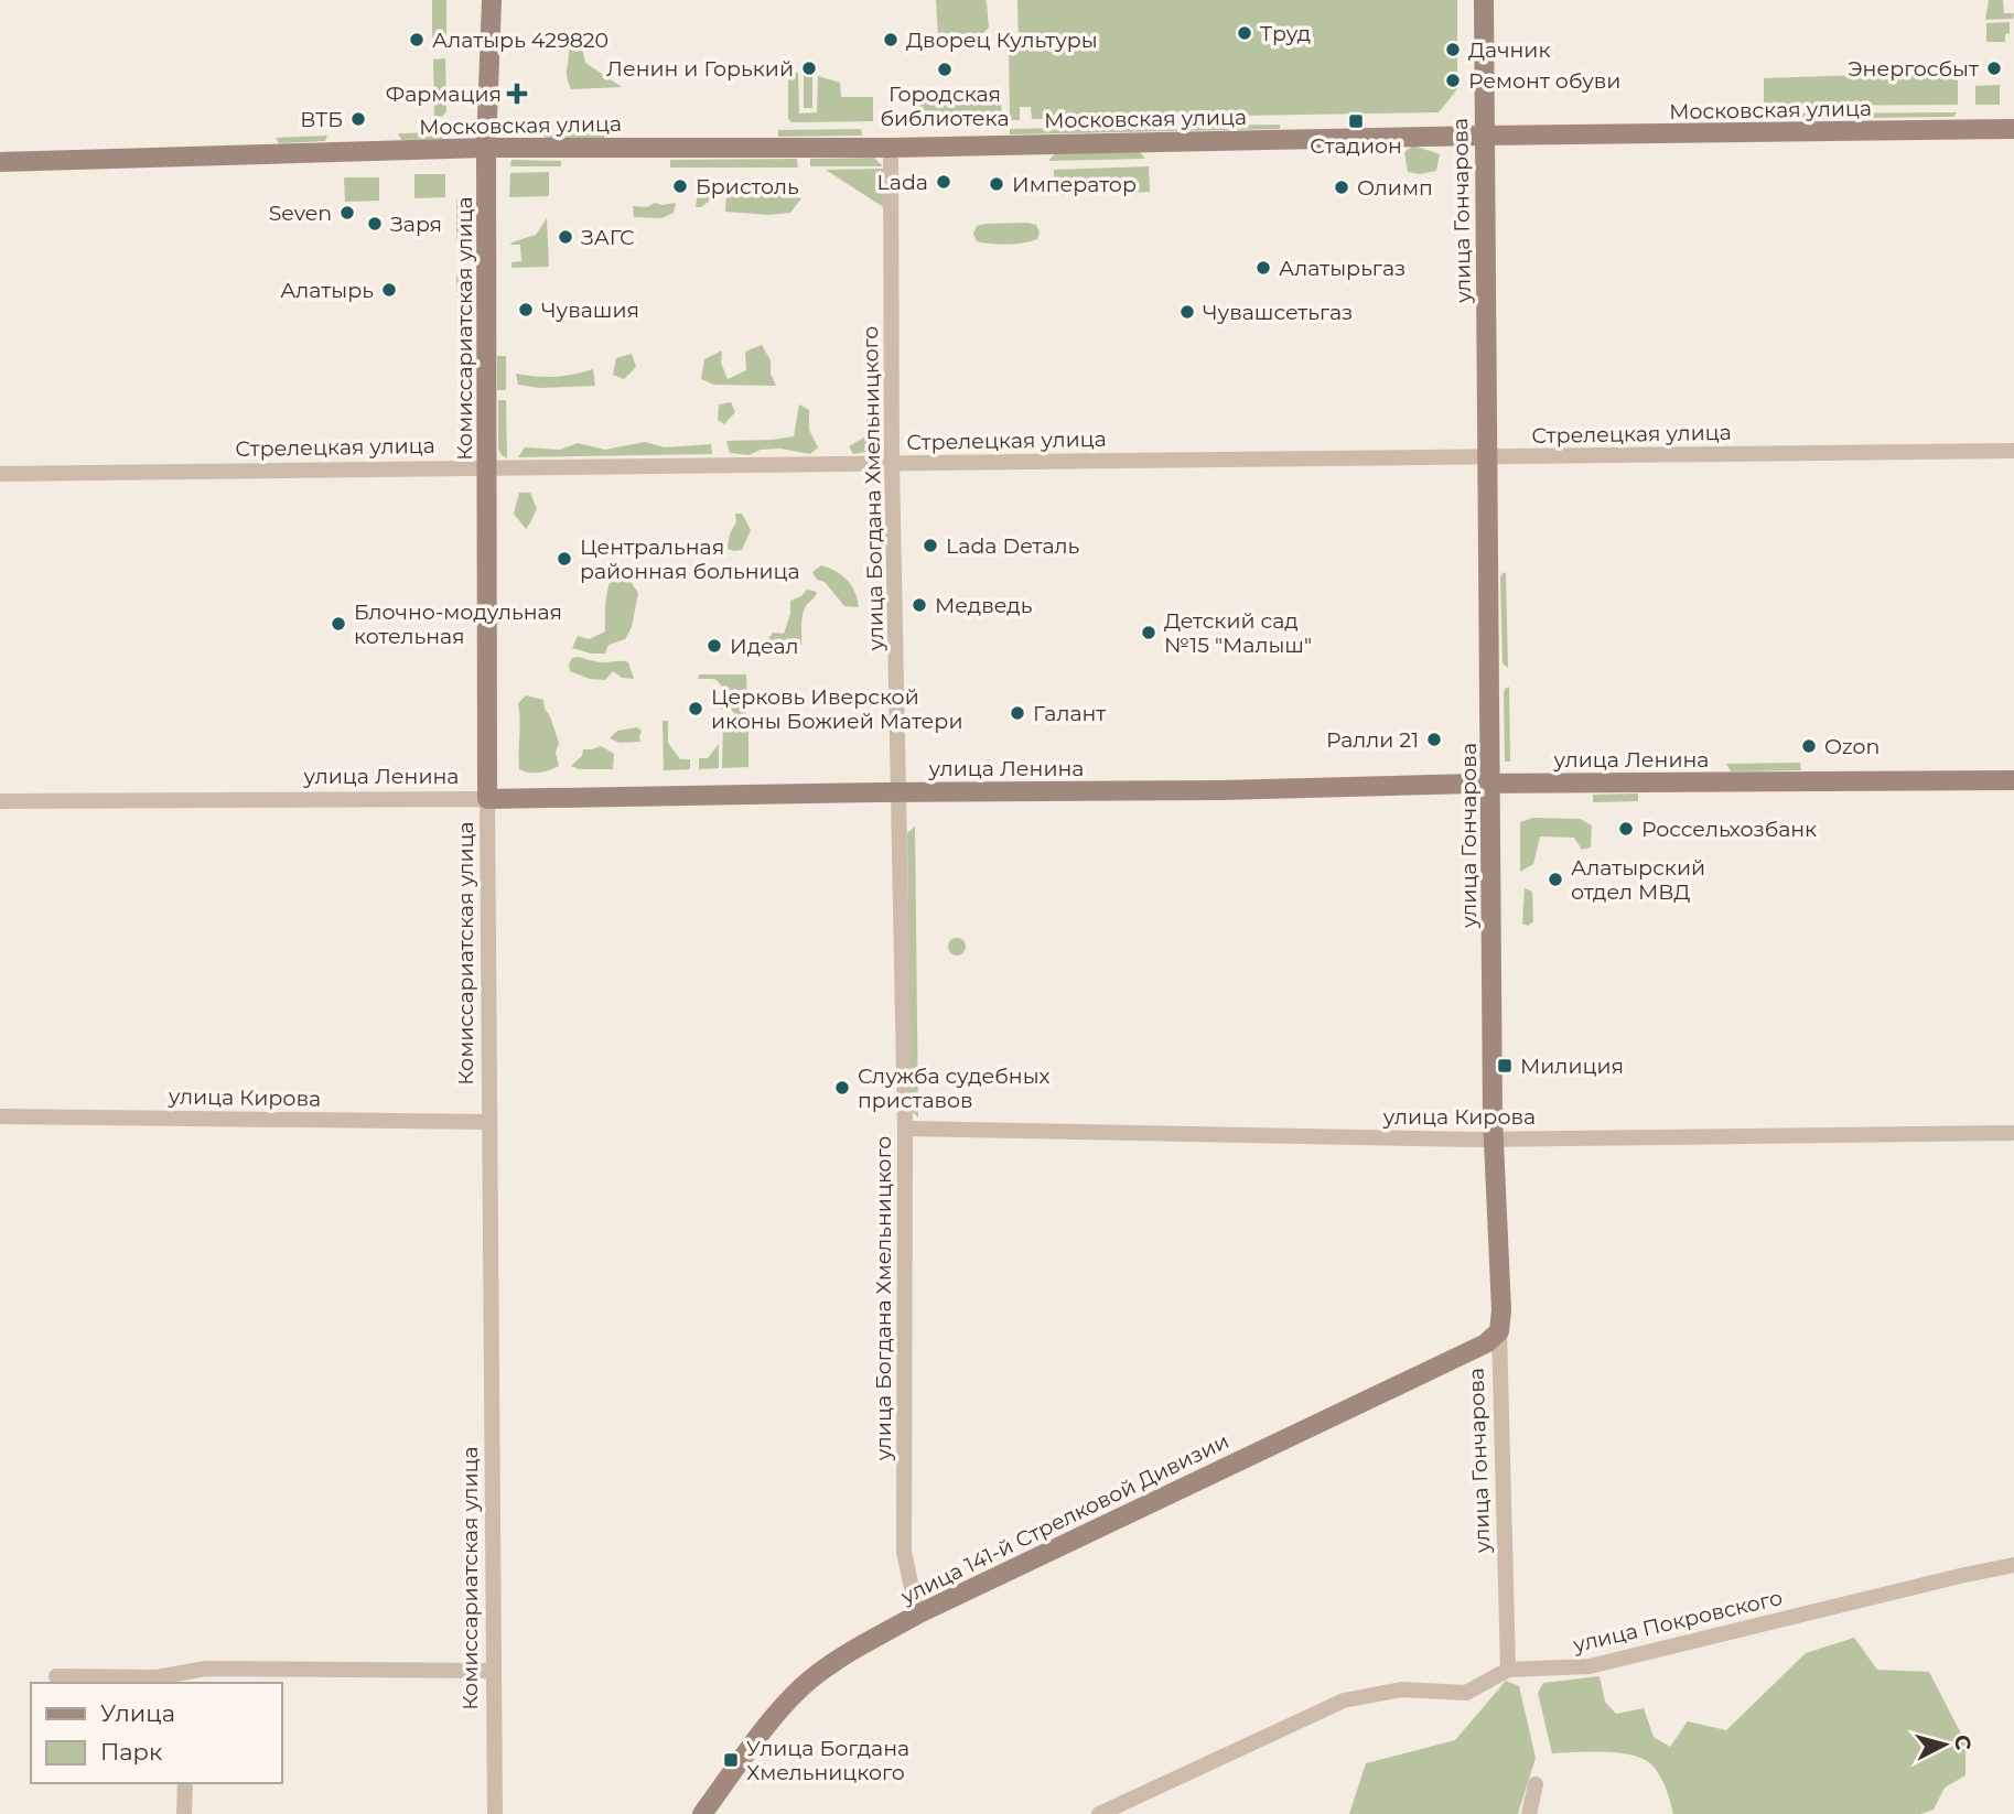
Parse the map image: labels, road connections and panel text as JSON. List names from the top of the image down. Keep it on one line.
{"streets":{"street":["Московская улица","улица Гончарова","Комиссариатская улица","Стрелецкая улица","улица Богдана Хмельницкого","улица Ленина","улица Кирова","улица 141-й Стрелковой Дивизии","улица Покровского"]},"crossings":[["Московская улица","улица Гончарова"],["Московская улица","Комиссариатская улица"],["Московская улица","улица Богдана Хмельницкого"],["улица Гончарова","Стрелецкая улица"],["улица Гончарова","улица Ленина"],["улица Гончарова","улица Кирова"],["улица Гончарова","улица 141-й Стрелковой Дивизии"],["улица Гончарова","улица Покровского"],["Комиссариатская улица","Стрелецкая улица"],["Комиссариатская улица","улица Ленина"],["Комиссариатская улица","улица Кирова"],["Стрелецкая улица","улица Богдана Хмельницкого"],["улица Богдана Хмельницкого","улица Ленина"],["улица Богдана Хмельницкого","улица Кирова"],["улица Богдана Хмельницкого","улица 141-й Стрелковой Дивизии"]],"places":{"other":["Труд","Алатырь 429820","Дворец Культуры","Дачник","Ленин и Горький","Энергосбыт","Городская библиотека","Ремонт обуви","ВТБ","Lada","Император","Бристоль","Олимп","Seven","Заря","ЗАГС","Алатырьгаз","Алатырь","Чувашия","Чувашсетьгаз","Lada Dеталь","Центральная районная больница","Медведь","Блочно-модульная котельная","Детский сад №15 \"Малыш\"","Идеал","Церковь Иверской иконы Божией Матери","Галант","Ралли 21","Ozon","Россельхозбанк","Алатырский отдел МВД","Служба судебных приставов"],"health":["Фармация"],"transit":["Стадион","Милиция","Улица Богдана Хмельницкого"]},"legend":["Улица","Парк"],"north":"right"}
